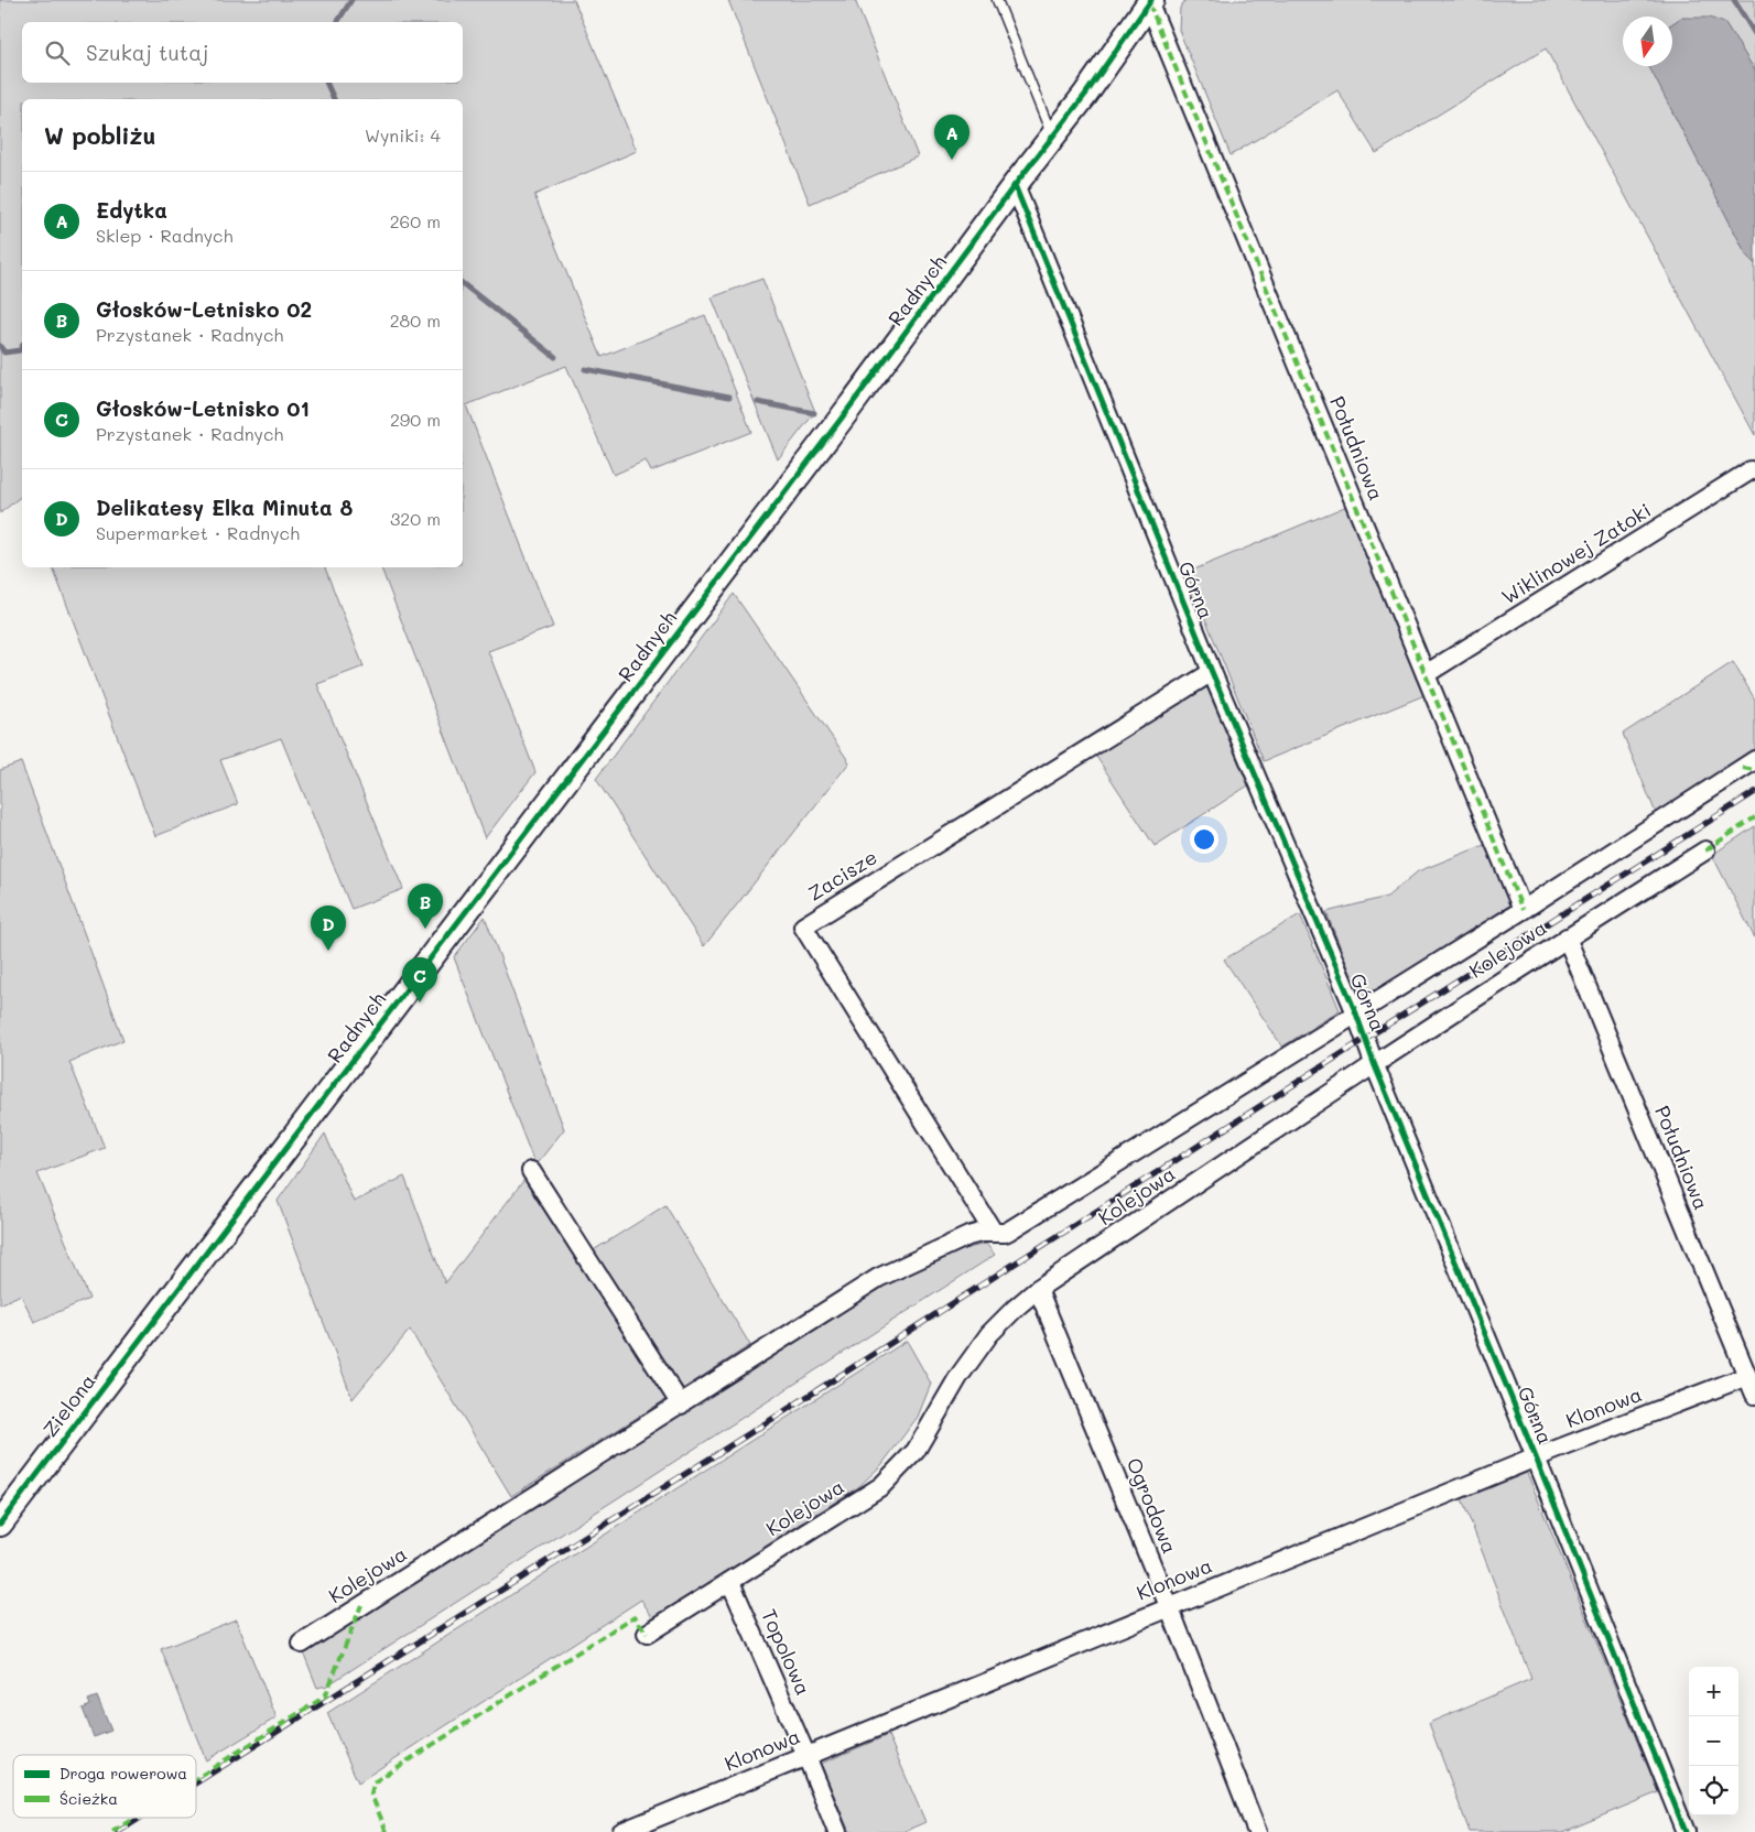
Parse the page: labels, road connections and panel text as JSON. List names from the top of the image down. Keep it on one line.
{"streets":{"street":["Radnych","Południowa","Wiklinowej Zatoki","Górna","Zacisze","Kolejowa","Zielona","Klonowa","Ogrodowa","Topolowa"]},"crossings":[["Radnych","Południowa"],["Radnych","Górna"],["Radnych","Zielona"],["Południowa","Wiklinowej Zatoki"],["Południowa","Kolejowa"],["Południowa","Klonowa"],["Górna","Zacisze"],["Górna","Kolejowa"],["Górna","Klonowa"],["Zacisze","Kolejowa"],["Kolejowa","Ogrodowa"],["Kolejowa","Topolowa"],["Klonowa","Ogrodowa"],["Klonowa","Topolowa"]],"legend":["Droga rowerowa","Ścieżka"],"north":"bottom","page":{"search":"Szukaj tutaj","heading":["W pobliżu","Wyniki: 4"],"pins":["A","B","D","C"],"list":[{"mark":"A","name":"Edytka","note":"Sklep · Radnych","value":"260 m"},{"mark":"B","name":"Głosków-Letnisko 02","note":"Przystanek · Radnych","value":"280 m"},{"mark":"C","name":"Głosków-Letnisko 01","note":"Przystanek · Radnych","value":"290 m"},{"mark":"D","name":"Delikatesy Elka Minuta 8","note":"Supermarket · Radnych","value":"320 m"}],"map_buttons":["+","−"]}}
